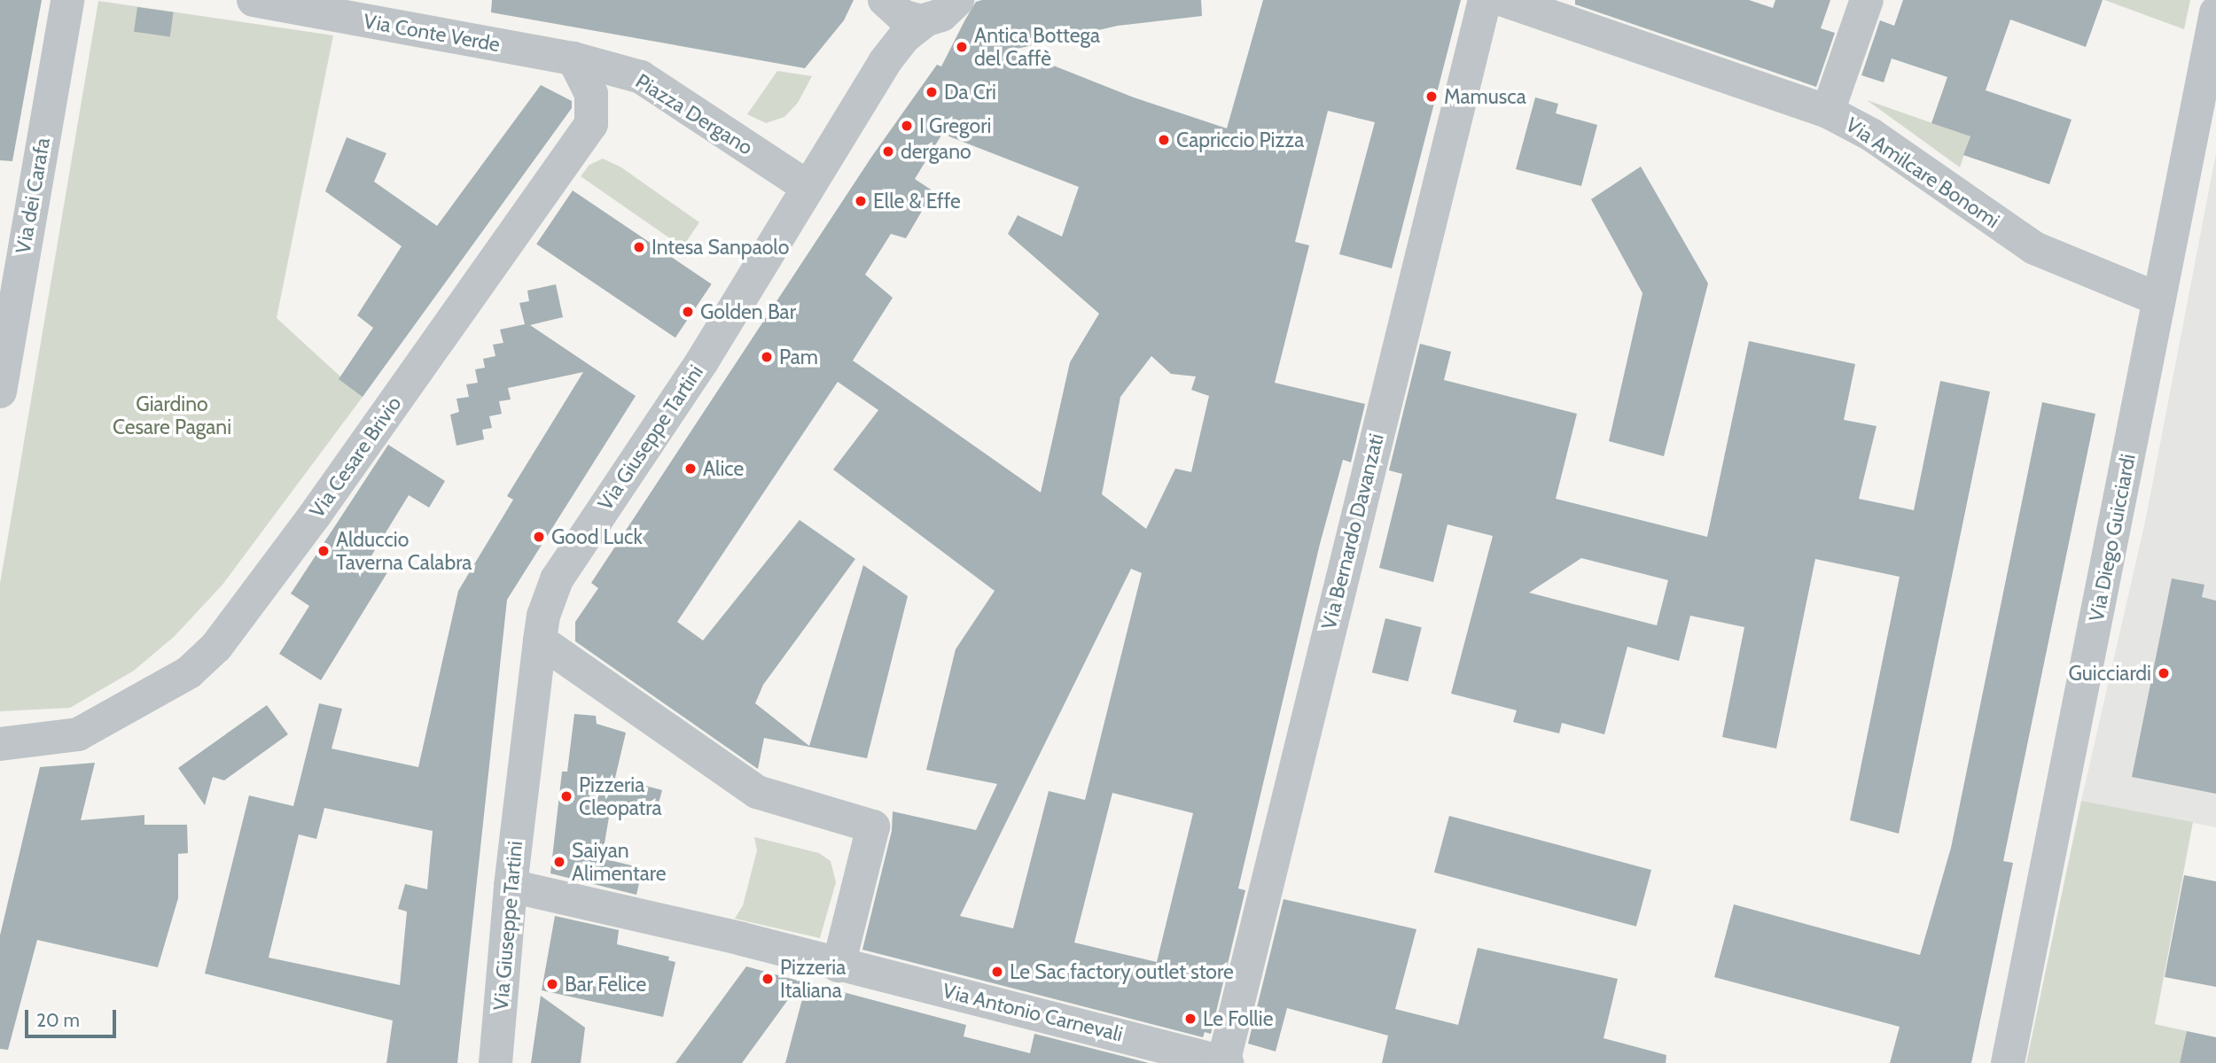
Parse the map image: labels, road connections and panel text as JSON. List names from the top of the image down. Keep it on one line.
{"streets":{"street":["Via Conte Verde","Piazza Dergano","Via Amilcare Bonomi","Via dei Carafa","Via Giuseppe Tartini","Via Cesare Brivio","Via Bernardo Davanzati","Via Diego Guicciardi","Via Antonio Carnevali"]},"crossings":[["Via Conte Verde","Piazza Dergano"],["Via Conte Verde","Via Cesare Brivio"],["Piazza Dergano","Via Giuseppe Tartini"],["Piazza Dergano","Via Cesare Brivio"],["Via Amilcare Bonomi","Via Diego Guicciardi"],["Via Giuseppe Tartini","Via Antonio Carnevali"],["Via Bernardo Davanzati","Via Antonio Carnevali"]],"parks":["Giardino Cesare Pagani"],"places":["Antica Bottega del Caffè","Da Cri","Mamusca","I Gregori","Capriccio Pizza","dergano","Elle & Effe","Intesa Sanpaolo","Golden Bar","Pam","Alice","Good Luck","Alduccio Taverna Calabra","Guicciardi","Pizzeria Cleopatra","Saiyan Alimentare","Le Sac factory outlet store","Pizzeria Italiana","Bar Felice","Le Follie"],"scale_bar":"20 m"}
